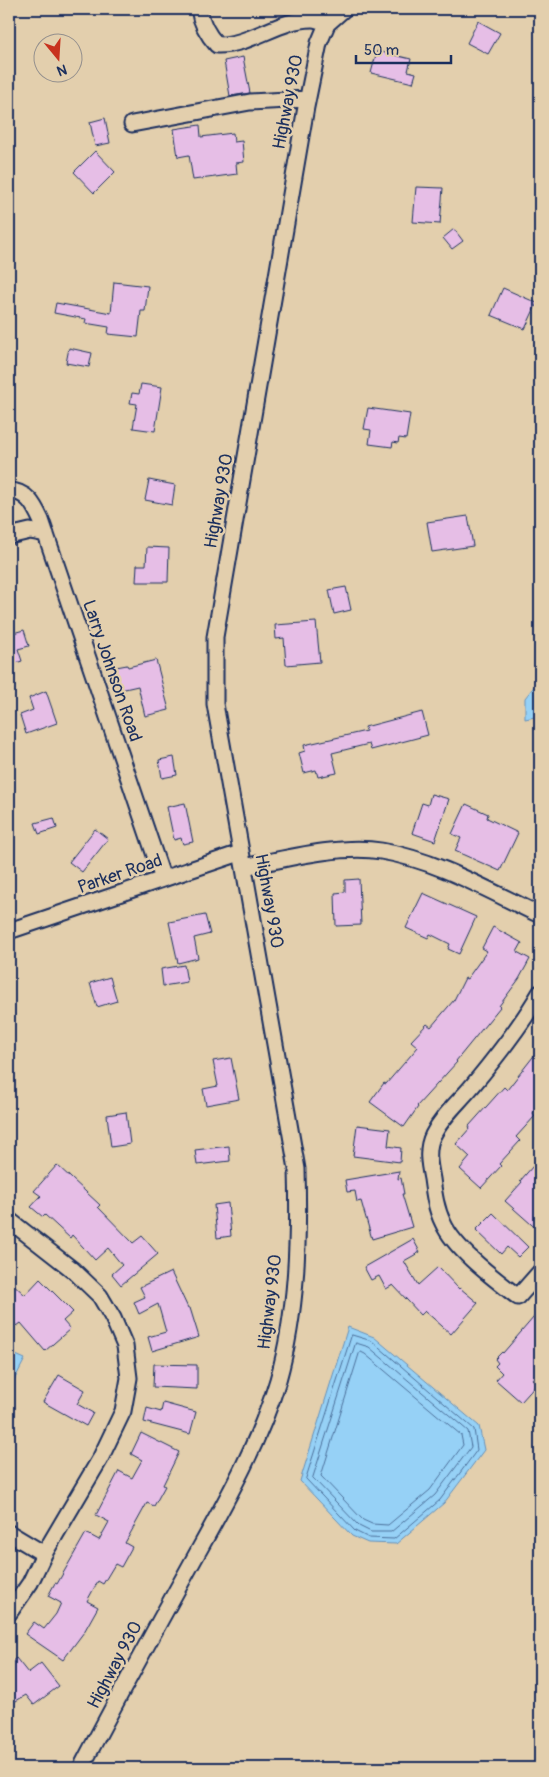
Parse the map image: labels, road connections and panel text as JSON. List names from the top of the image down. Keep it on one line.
{"streets":{"street":["Highway 930","Larry Johnson Road","Parker Road"]},"crossings":[["Highway 930","Parker Road"],["Larry Johnson Road","Parker Road"]],"scale_bar":"50 m","north":"bottom"}
